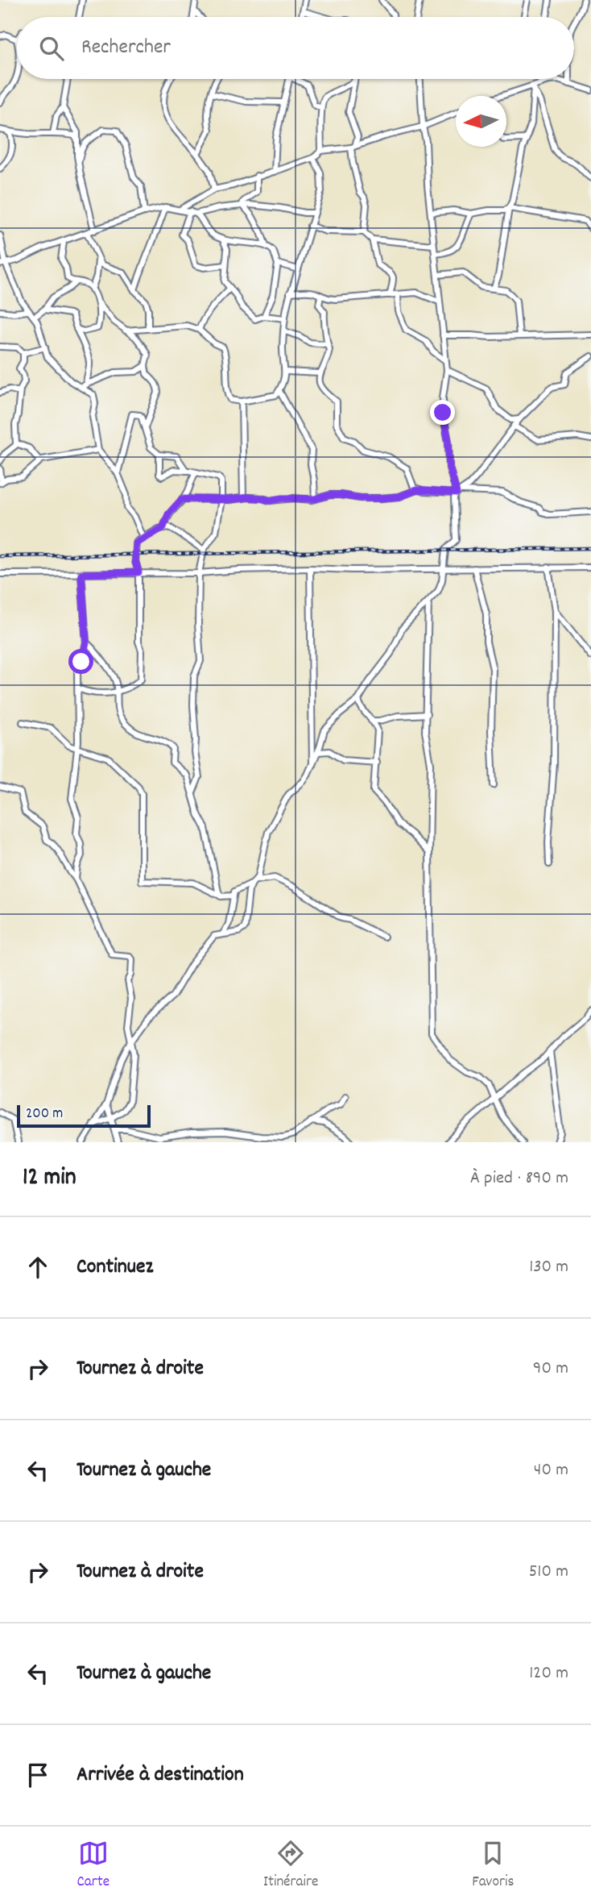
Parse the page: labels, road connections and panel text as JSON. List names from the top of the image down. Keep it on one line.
{"scale_bar":"200 m","north":"left","page":{"search":"Rechercher","scale":"200 m","heading":["12 min","À pied · 890 m"],"list":[["Continuez","130 m"],["Tournez à droite","90 m"],["Tournez à gauche","40 m"],["Tournez à droite","510 m"],["Tournez à gauche","120 m"],"Arrivée à destination"],"nav":["Carte","Itinéraire","Favoris"]}}
